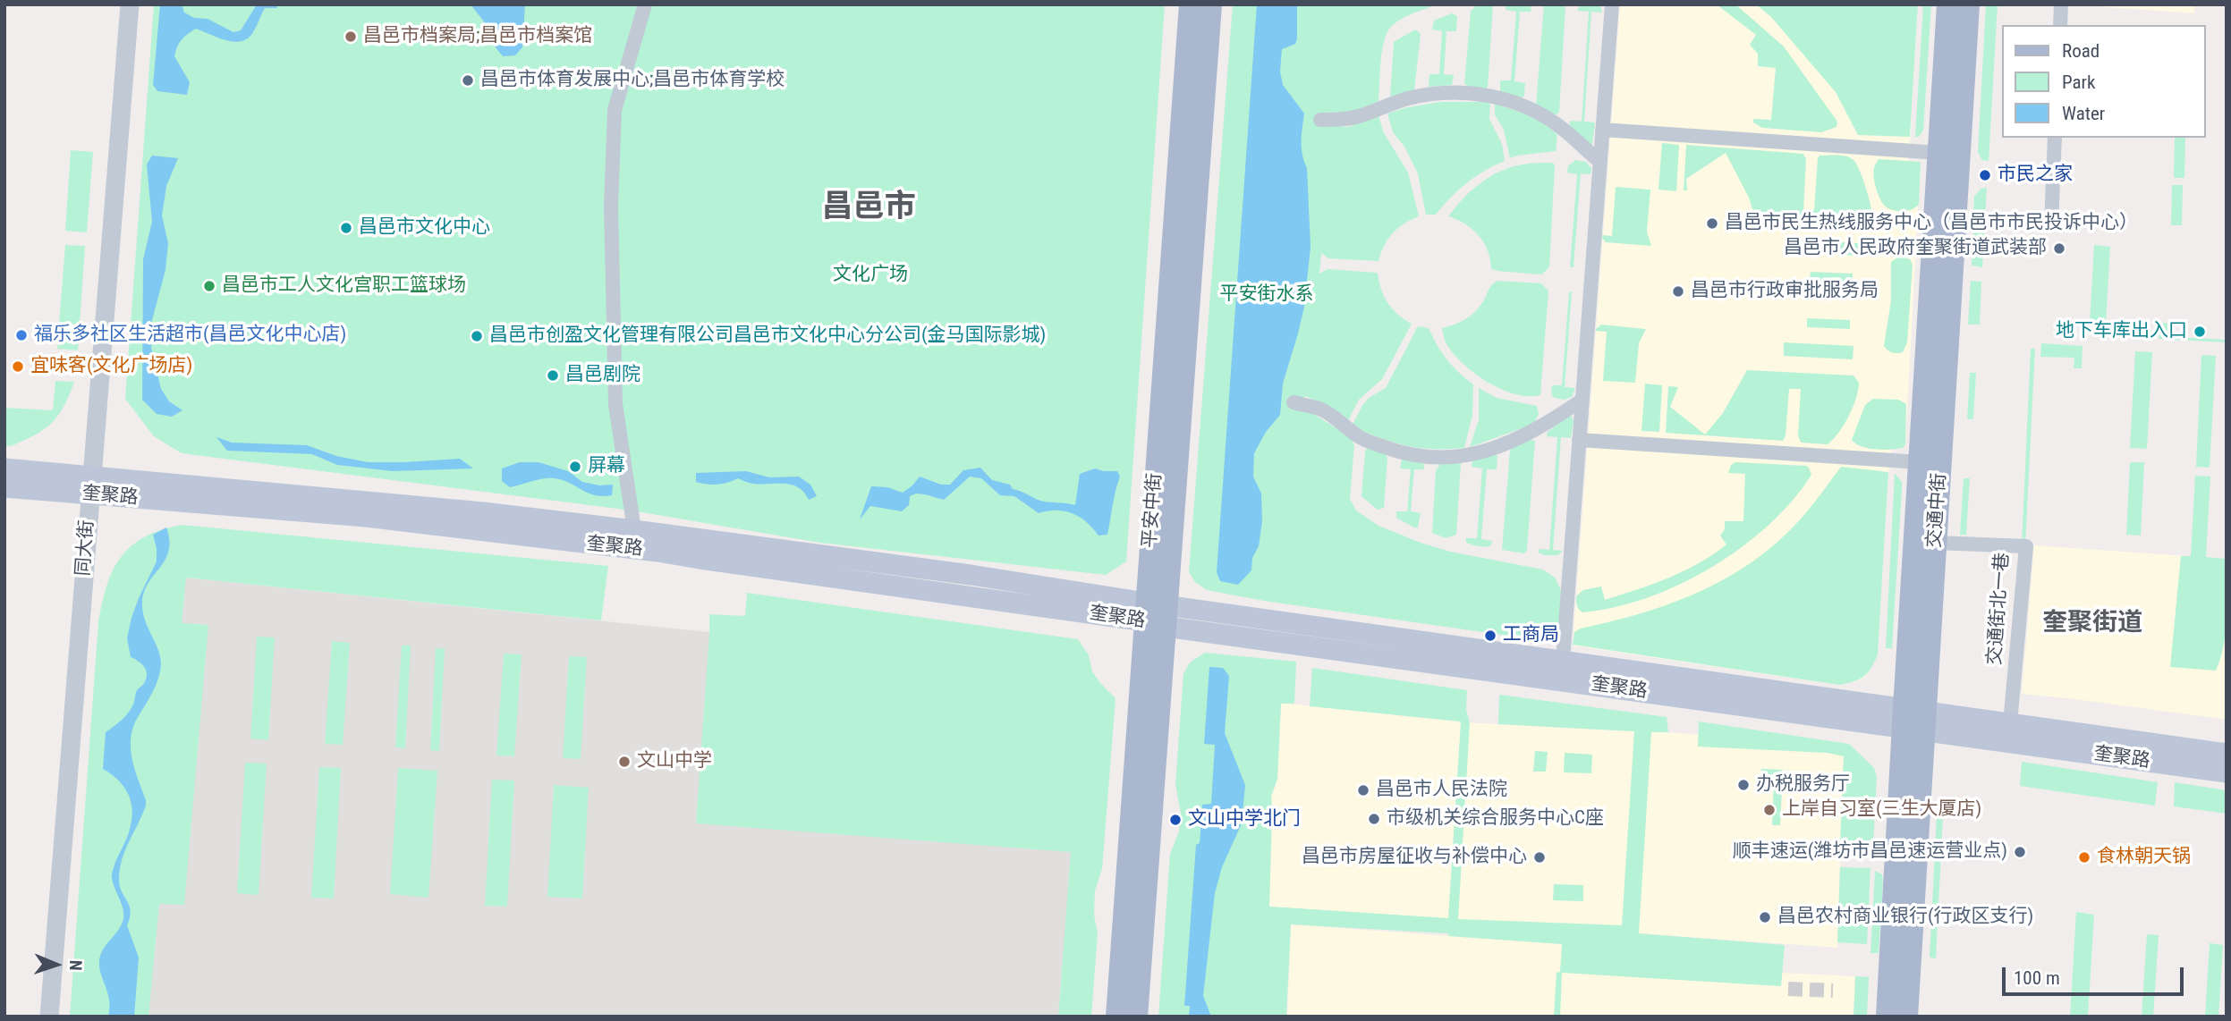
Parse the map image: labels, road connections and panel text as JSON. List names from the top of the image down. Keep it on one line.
{"streets":{"main road":["奎聚路","平安中街","交通中街"],"street":["同大街","交通街北一巷"]},"crossings":[["奎聚路","平安中街"],["奎聚路","交通中街"],["奎聚路","同大街"],["奎聚路","交通街北一巷"],["交通中街","交通街北一巷"]],"districts":["昌邑市","奎聚街道"],"parks":["文化广场","平安街水系"],"places":["昌邑市档案局;昌邑市档案馆","昌邑市体育发展中心;昌邑市体育学校","市民之家","昌邑市民生热线服务中心（昌邑市市民投诉中心）","昌邑市文化中心","昌邑市人民政府奎聚街道武装部","昌邑市工人文化宫职工篮球场","昌邑市行政审批服务局","地下车库出入口","福乐多社区生活超市(昌邑文化中心店)","昌邑市创盈文化管理有限公司昌邑市文化中心分公司(金马国际影城)","宜味客(文化广场店)","昌邑剧院","屏幕","工商局","文山中学","办税服务厅","昌邑市人民法院","上岸自习室(三生大厦店)","市级机关综合服务中心C座","文山中学北门","顺丰速运(潍坊市昌邑速运营业点)","昌邑市房屋征收与补偿中心","食林朝天锅","昌邑农村商业银行(行政区支行)"],"legend":["Road","Park","Water"],"scale_bar":"100 m","north":"right"}
